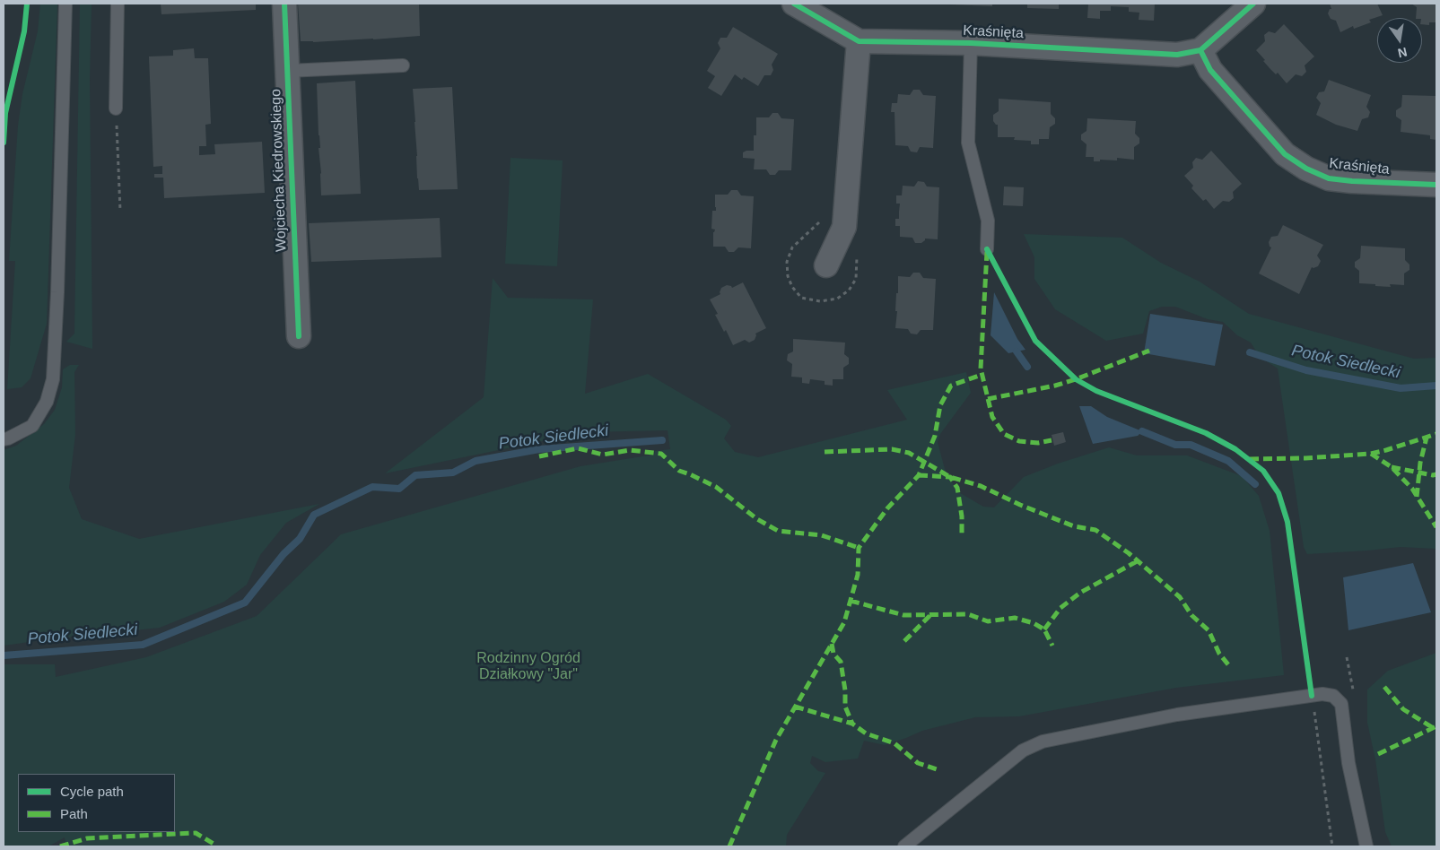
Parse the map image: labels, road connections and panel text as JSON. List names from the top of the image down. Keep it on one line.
{"streets":{"street":["Kraśnięta","Wojciecha Kiedrowskiego"]},"water":["Potok Siedlecki"],"parks":["Rodzinny Ogród Działkowy \"Jar\""],"legend":["Cycle path","Path"],"north":"bottom"}
